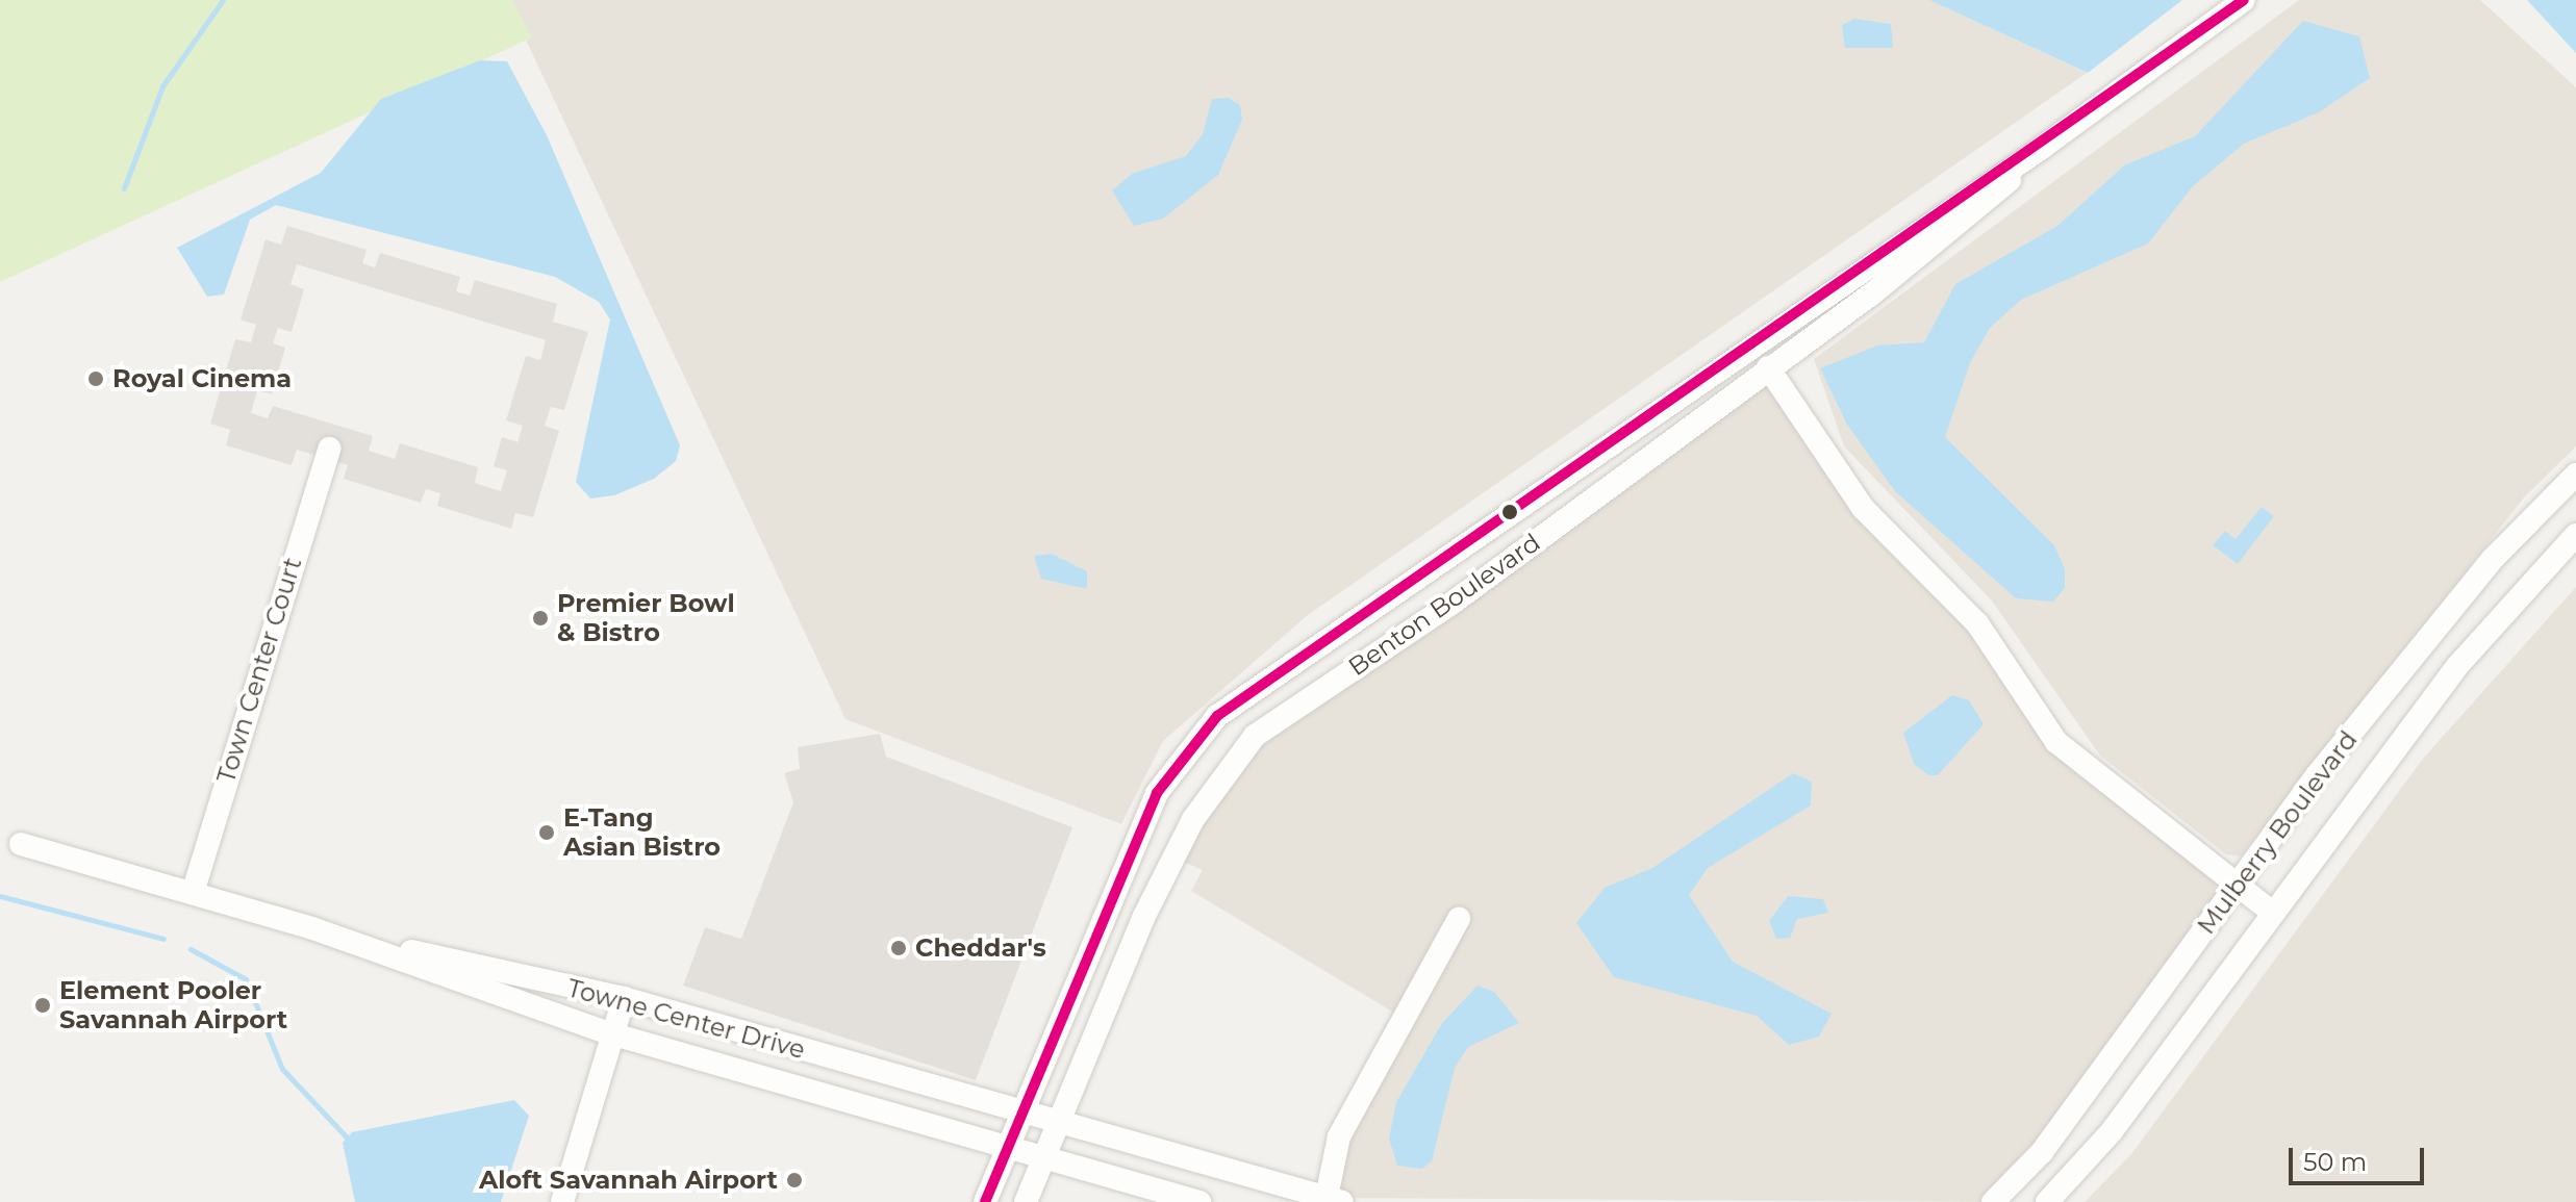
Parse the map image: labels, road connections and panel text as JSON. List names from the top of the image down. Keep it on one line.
{"streets":{"street":["Benton Boulevard","Town Center Court","Mulberry Boulevard","Towne Center Drive"]},"crossings":[["Benton Boulevard","Towne Center Drive"],["Town Center Court","Towne Center Drive"]],"places":["Royal Cinema","Premier Bowl & Bistro","E-Tang Asian Bistro","Cheddar's","Element Pooler Savannah Airport","Aloft Savannah Airport"],"scale_bar":"50 m"}
